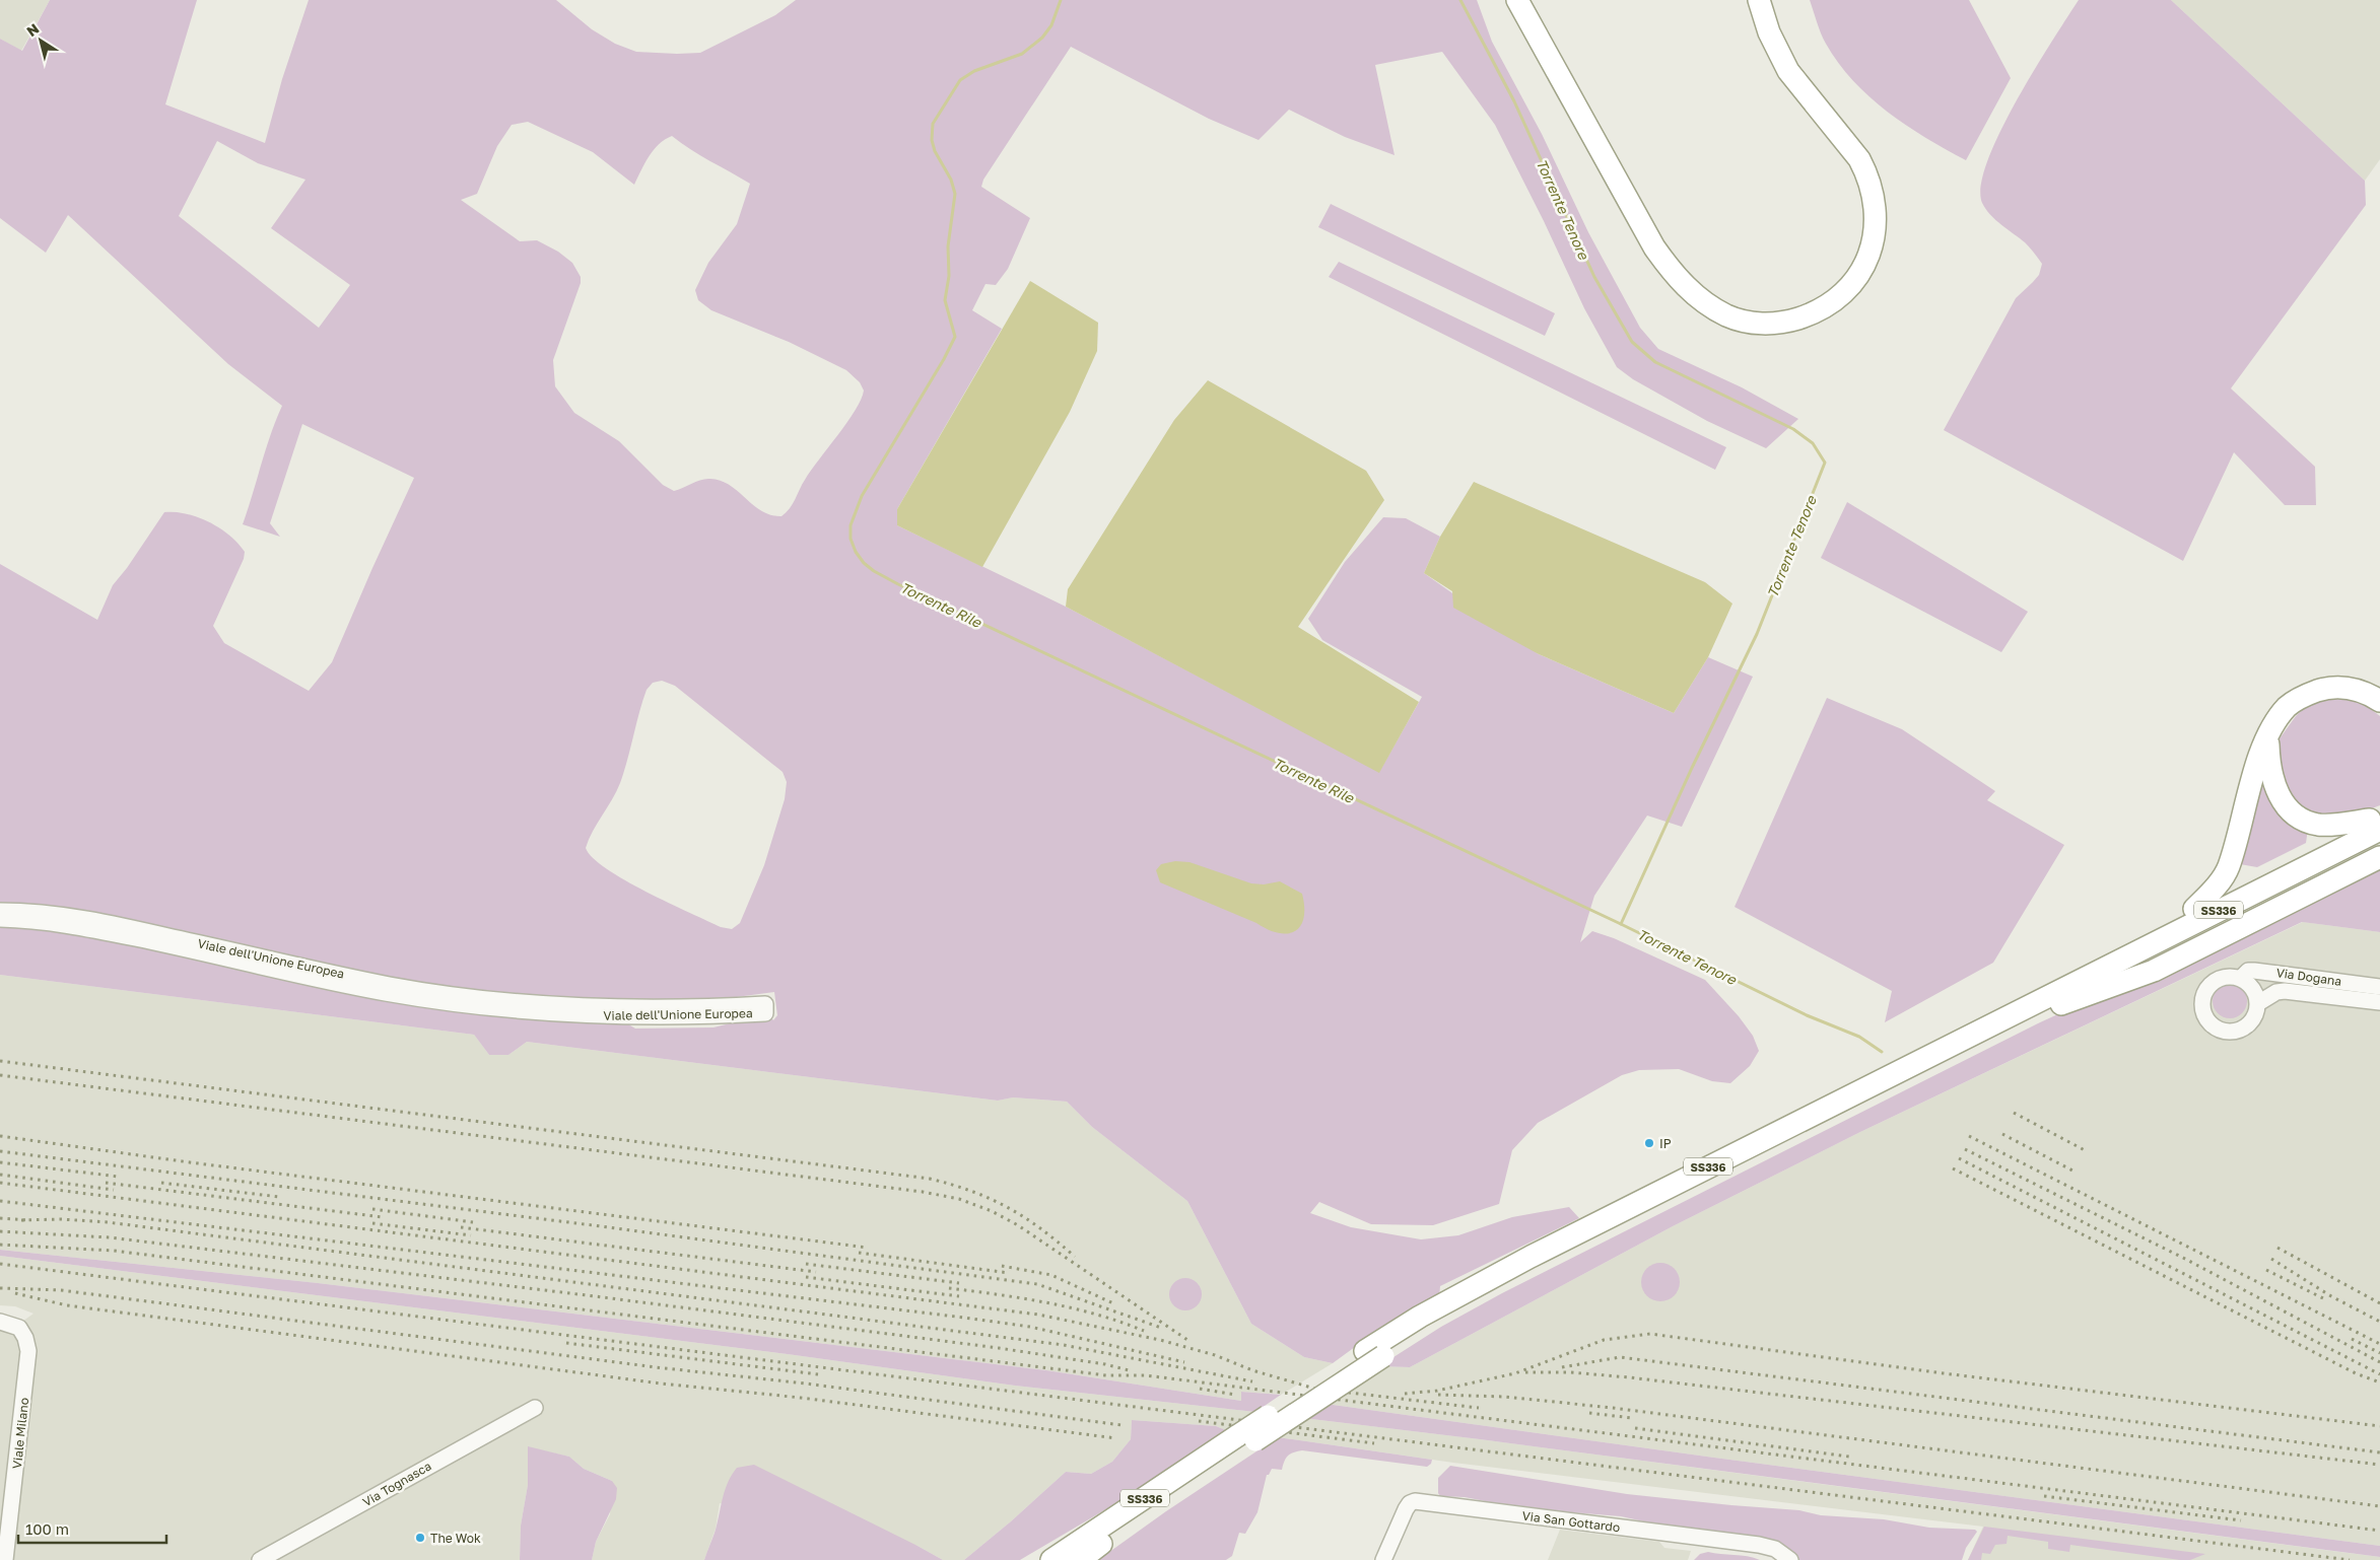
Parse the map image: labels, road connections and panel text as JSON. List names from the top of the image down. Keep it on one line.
{"streets":{"highway":["SS336"],"street":["Viale dell'Unione Europea","Via Dogana","Viale Milano","Via Tognasca","Via San Gottardo"]},"water":["Torrente Tenore","Torrente Rile"],"places":["IP","The Wok"],"scale_bar":"100 m","north":"top left"}
